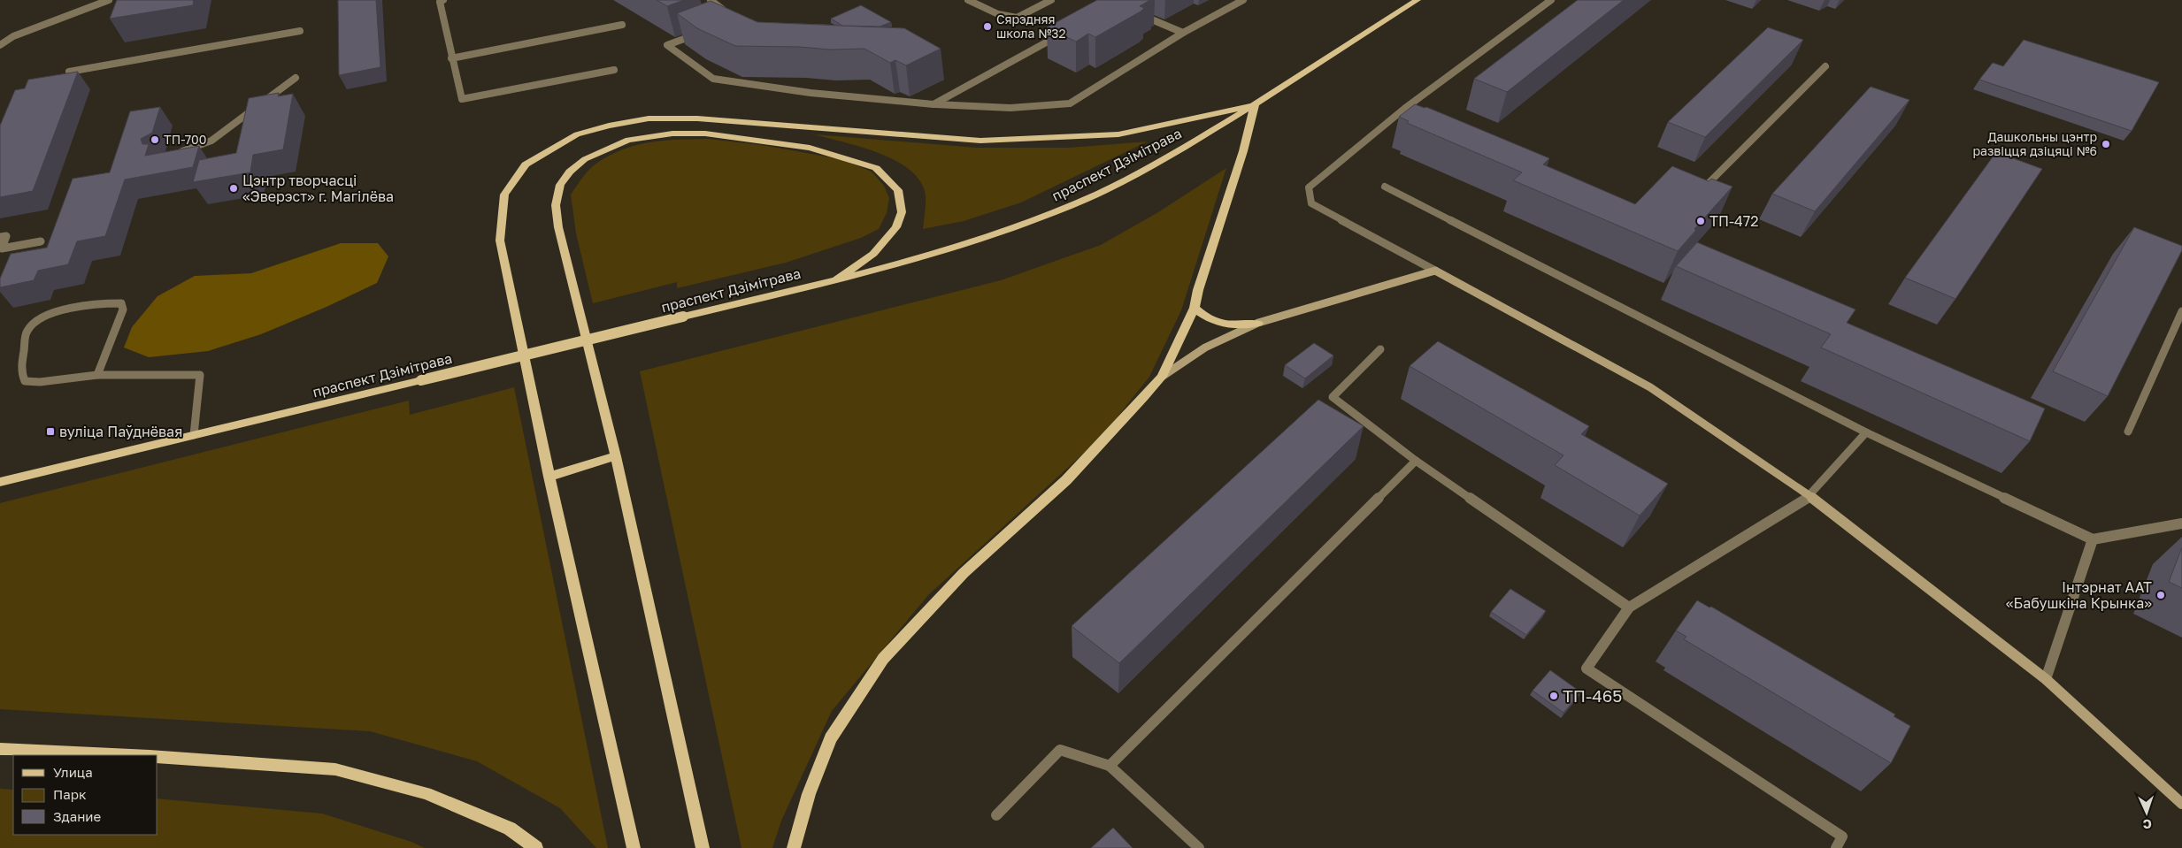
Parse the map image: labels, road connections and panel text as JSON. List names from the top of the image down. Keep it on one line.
{"streets":{"main road":["праспект Дзімітрава"]},"places":{"other":["Сярэдняя школа №32","ТП-700","Дашкольны цэнтр развіцця дзіцяці №6","Цэнтр творчасці «Эверэст» г. Магілёва","ТП-472","Інтэрнат ААТ «Бабушкіна Крынка»","ТП-465"],"transit":["вуліца Паўднёвая"]},"legend":["Улица","Парк","Здание"],"north":"bottom"}
